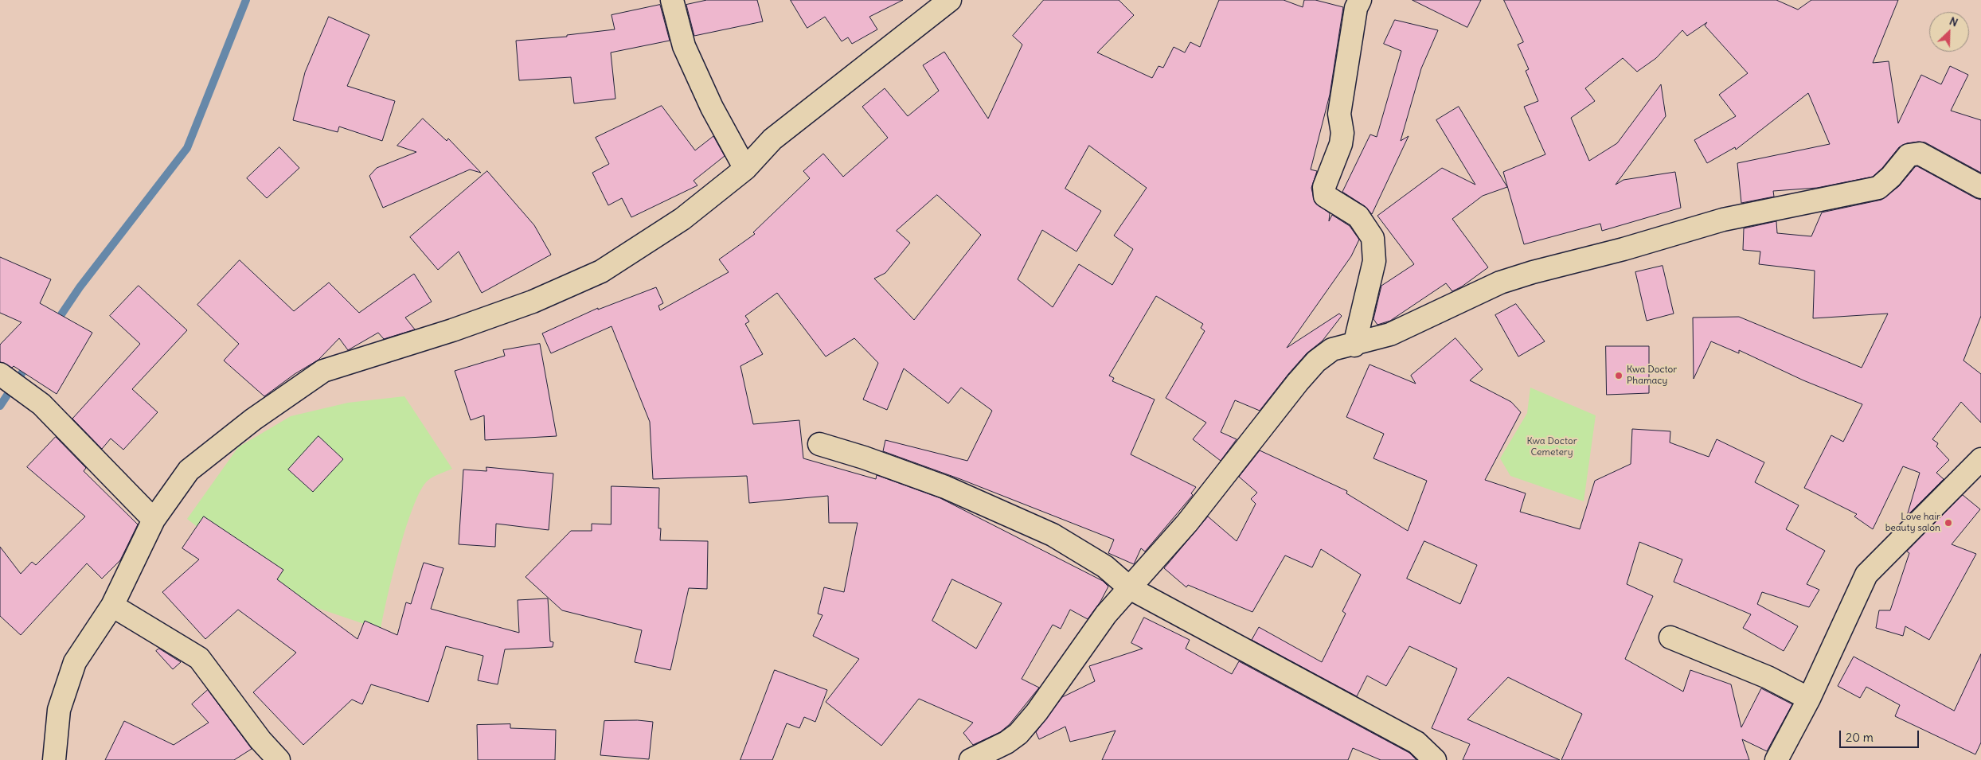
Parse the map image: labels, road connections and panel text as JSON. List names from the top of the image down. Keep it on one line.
{"parks":["Kwa Doctor Cemetery"],"places":["Kwa Doctor Phamacy","Love hair beauty salon"],"scale_bar":"20 m","north":"top right"}
